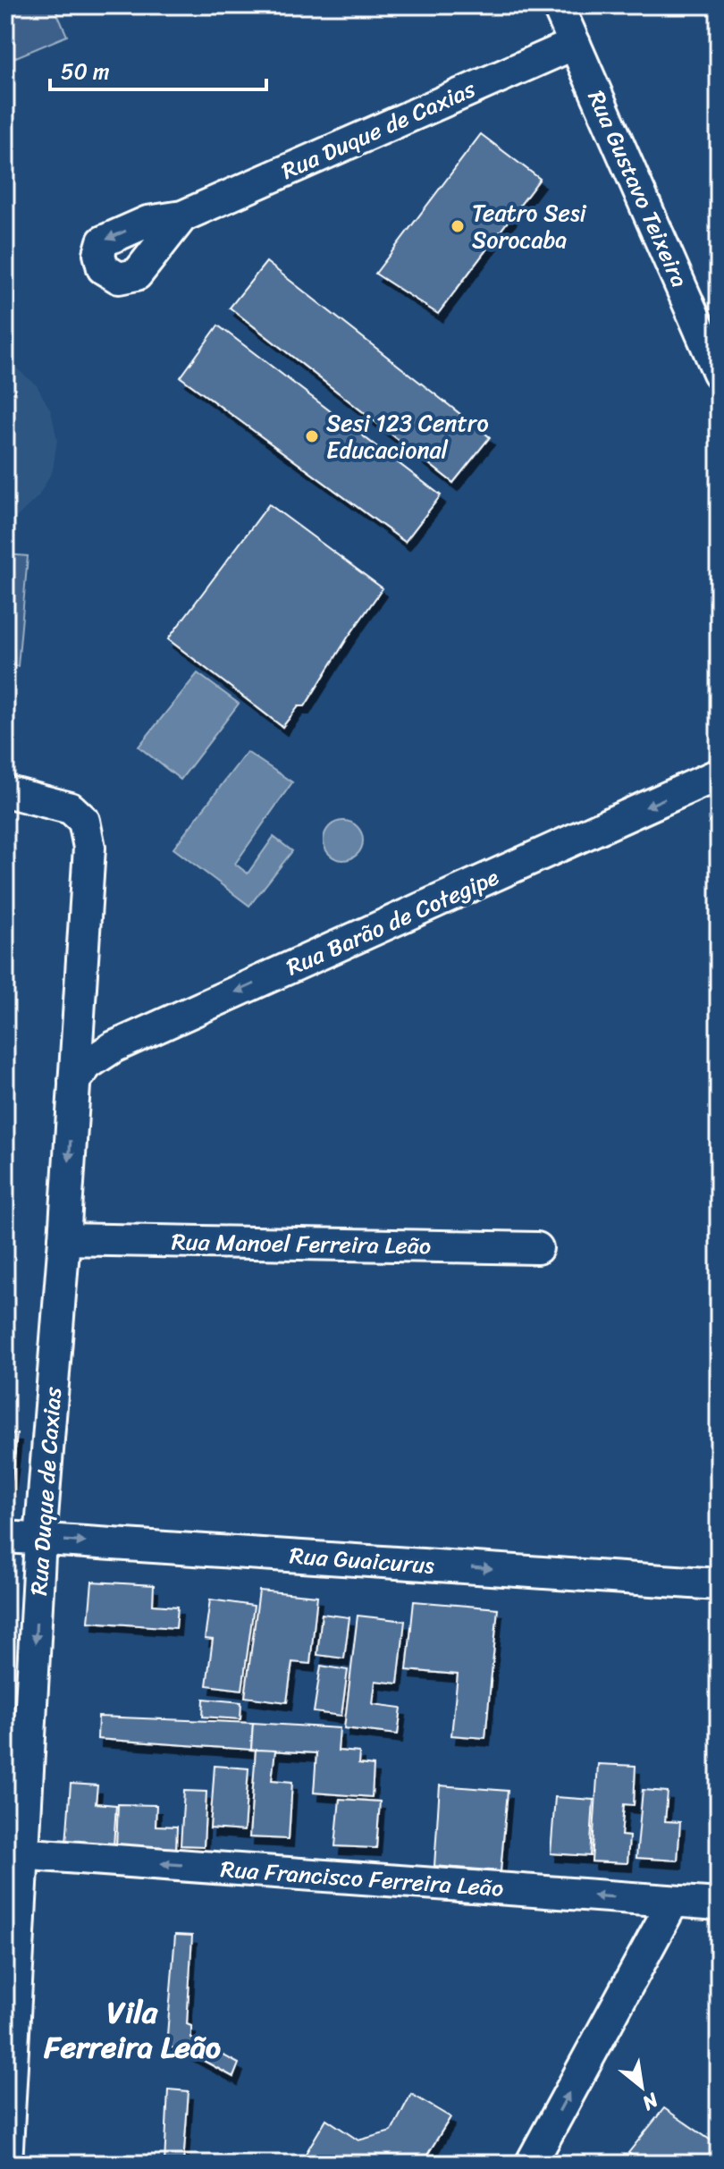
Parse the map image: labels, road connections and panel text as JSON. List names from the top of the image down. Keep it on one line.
{"streets":{"street":["Rua Duque de Caxias","Rua Gustavo Teixeira","Rua Barão de Cotegipe","Rua Manoel Ferreira Leão","Rua Guaicurus","Rua Francisco Ferreira Leão"]},"crossings":[["Rua Duque de Caxias","Rua Gustavo Teixeira"],["Rua Duque de Caxias","Rua Barão de Cotegipe"],["Rua Duque de Caxias","Rua Manoel Ferreira Leão"],["Rua Duque de Caxias","Rua Guaicurus"],["Rua Duque de Caxias","Rua Francisco Ferreira Leão"]],"one_way":["Rua Barão de Cotegipe","Rua Guaicurus","Rua Francisco Ferreira Leão"],"districts":["Vila Ferreira Leão"],"places":["Teatro Sesi Sorocaba","Sesi 123 Centro Educacional"],"scale_bar":"50 m","north":"bottom right"}
